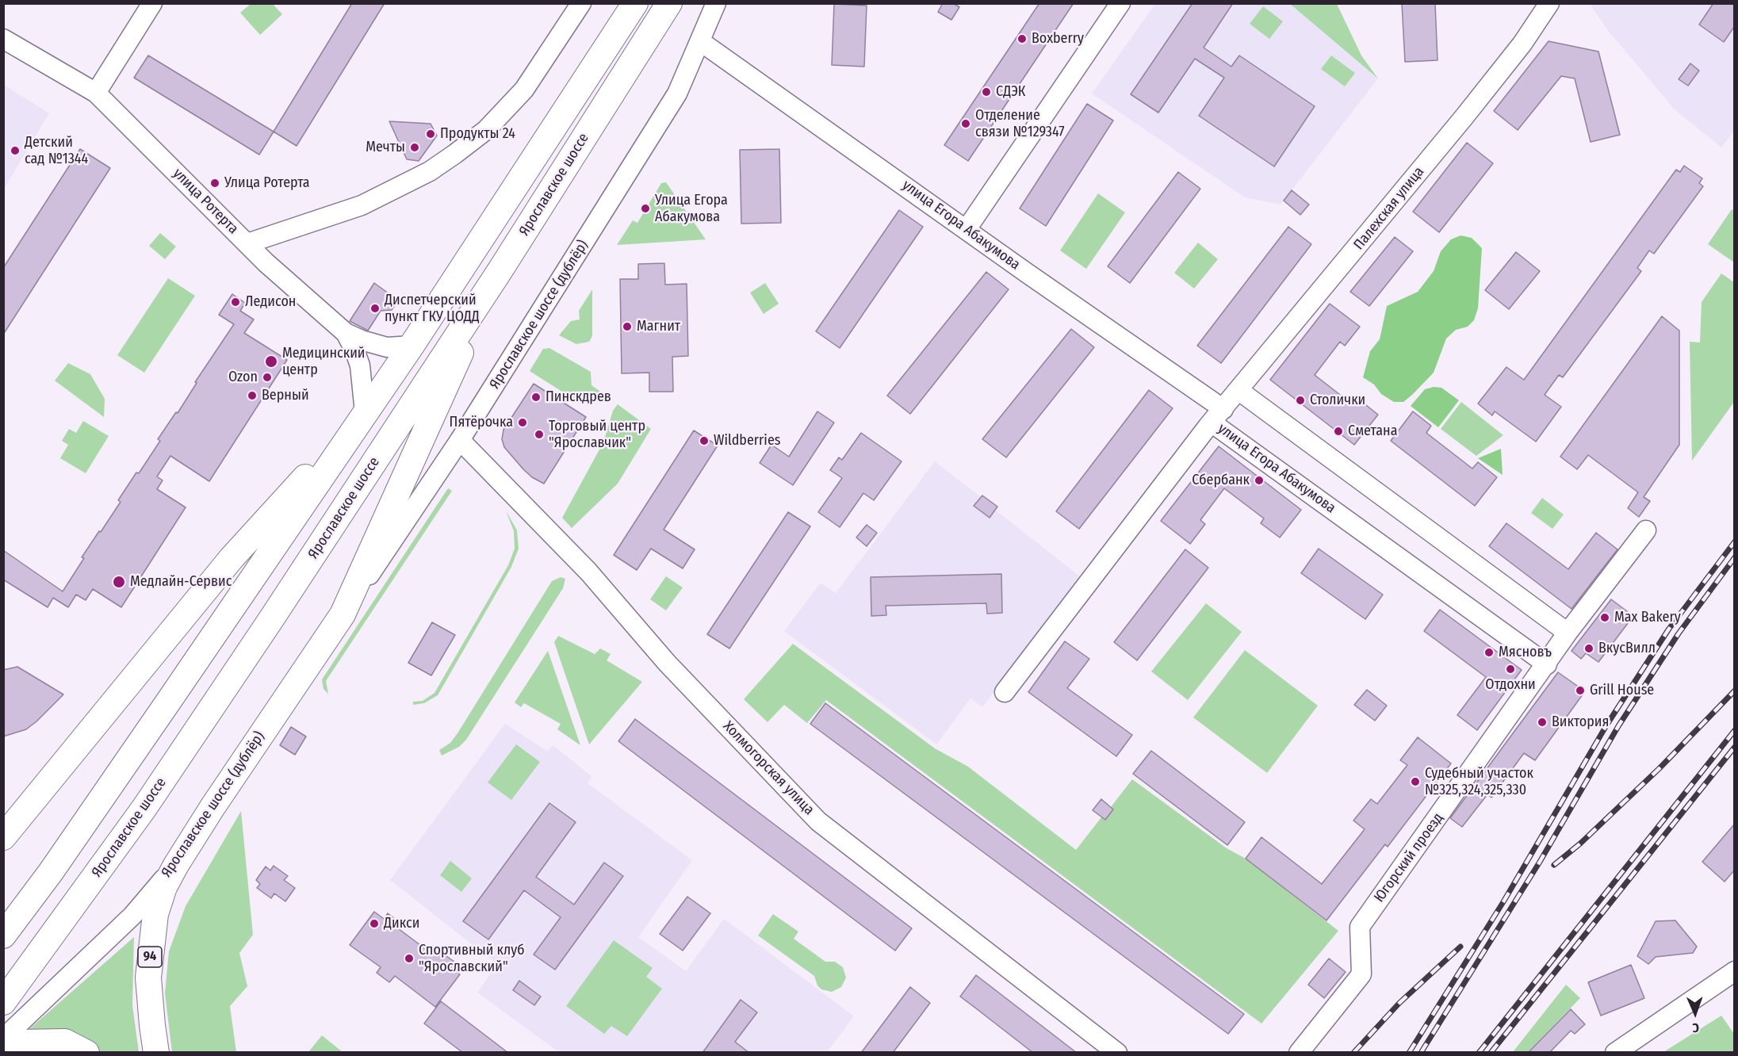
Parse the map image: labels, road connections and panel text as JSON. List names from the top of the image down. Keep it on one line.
{"streets":{"main road":["Ярославское шоссе","Ярославское шоссе (дублёр)","94"],"street":["улица Ротерта","Палехская улица","улица Егора Абакумова","Холмогорская улица","Югорский проезд"]},"crossings":[["Ярославское шоссе","улица Ротерта"],["Ярославское шоссе","Ярославское шоссе (дублёр)"],["Палехская улица","улица Егора Абакумова"],["улица Егора Абакумова","Ярославское шоссе (дублёр)"],["улица Егора Абакумова","Югорский проезд"],["Ярославское шоссе (дублёр)","Холмогорская улица"],["Ярославское шоссе (дублёр)","94"]],"places":["Boxberry","СДЭК","Отделение связи №129347","Продукты 24","Мечты","Детский сад №1344","Улица Ротерта","Улица Егора Абакумова","Ледисон","Диспетчерский пункт ГКУ ЦОДД","Магнит","Медицинский центр","Ozon","Верный","Пинскдрев","Столички","Пятёрочка","Сметана","Торговый центр \"Ярославчик\"","Wildberries","Сбербанк","Медлайн-Сервис","Max Bakery","ВкусВилл","Мясновъ","Отдохни","Grill House","Виктория","Судебный участок №325,324,325,330","Дикси","Спортивный клуб \"Ярославский\""],"north":"bottom"}
